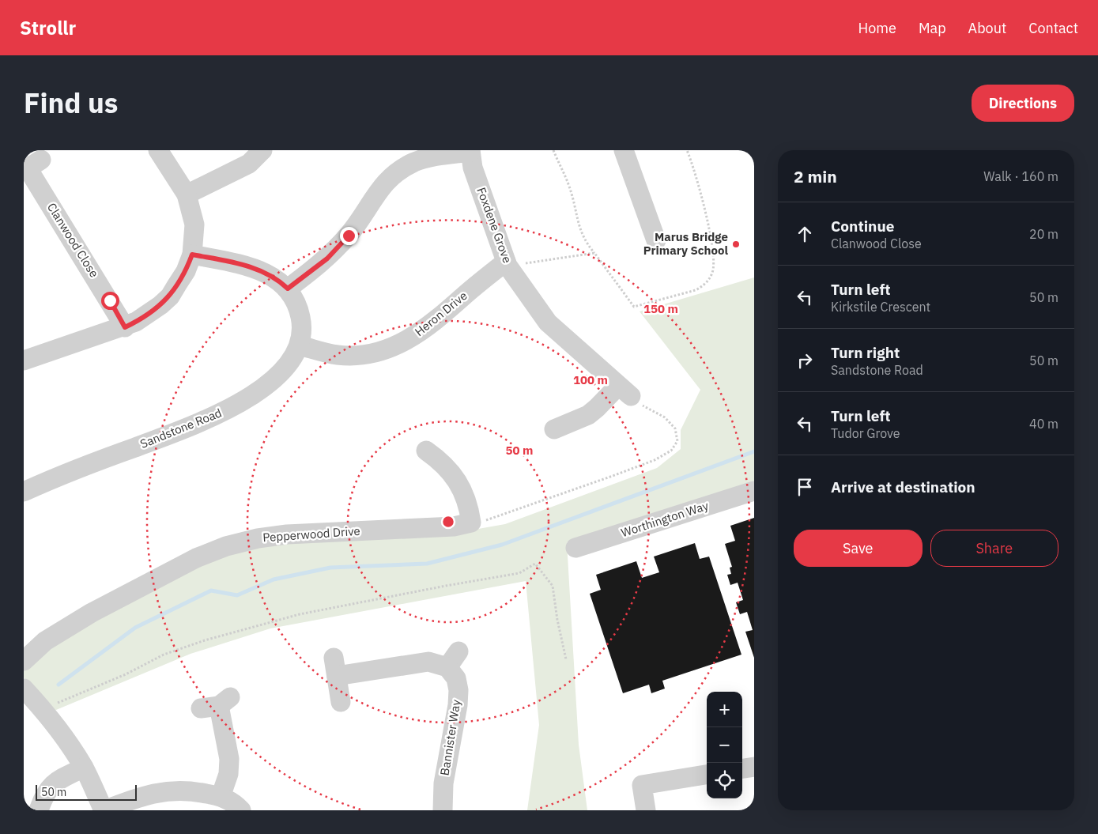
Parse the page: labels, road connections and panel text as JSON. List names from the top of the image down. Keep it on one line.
{"streets":{"street":["Foxdene Grove","Clanwood Close","Heron Drive","Sandstone Road","Worthington Way","Pepperwood Drive","Bannister Way"]},"crossings":[["Foxdene Grove","Heron Drive"],["Heron Drive","Sandstone Road"]],"places":["Marus Bridge Primary School"],"scale_bar":"50 m","page":{"header":"Strollr","nav":["Home","Map","About","Contact"],"title":"Find us","buttons":["Directions",["Save","Share"]],"heading":["2 min","Walk · 160 m"],"list":[["Continue","Clanwood Close","20 m"],["Turn left","Kirkstile Crescent","50 m"],["Turn right","Sandstone Road","50 m"],["Turn left","Tudor Grove","40 m"],"Arrive at destination"],"map_buttons":["+","−"],"scale":"50 m"},"rings":["150 m","100 m","50 m"]}
